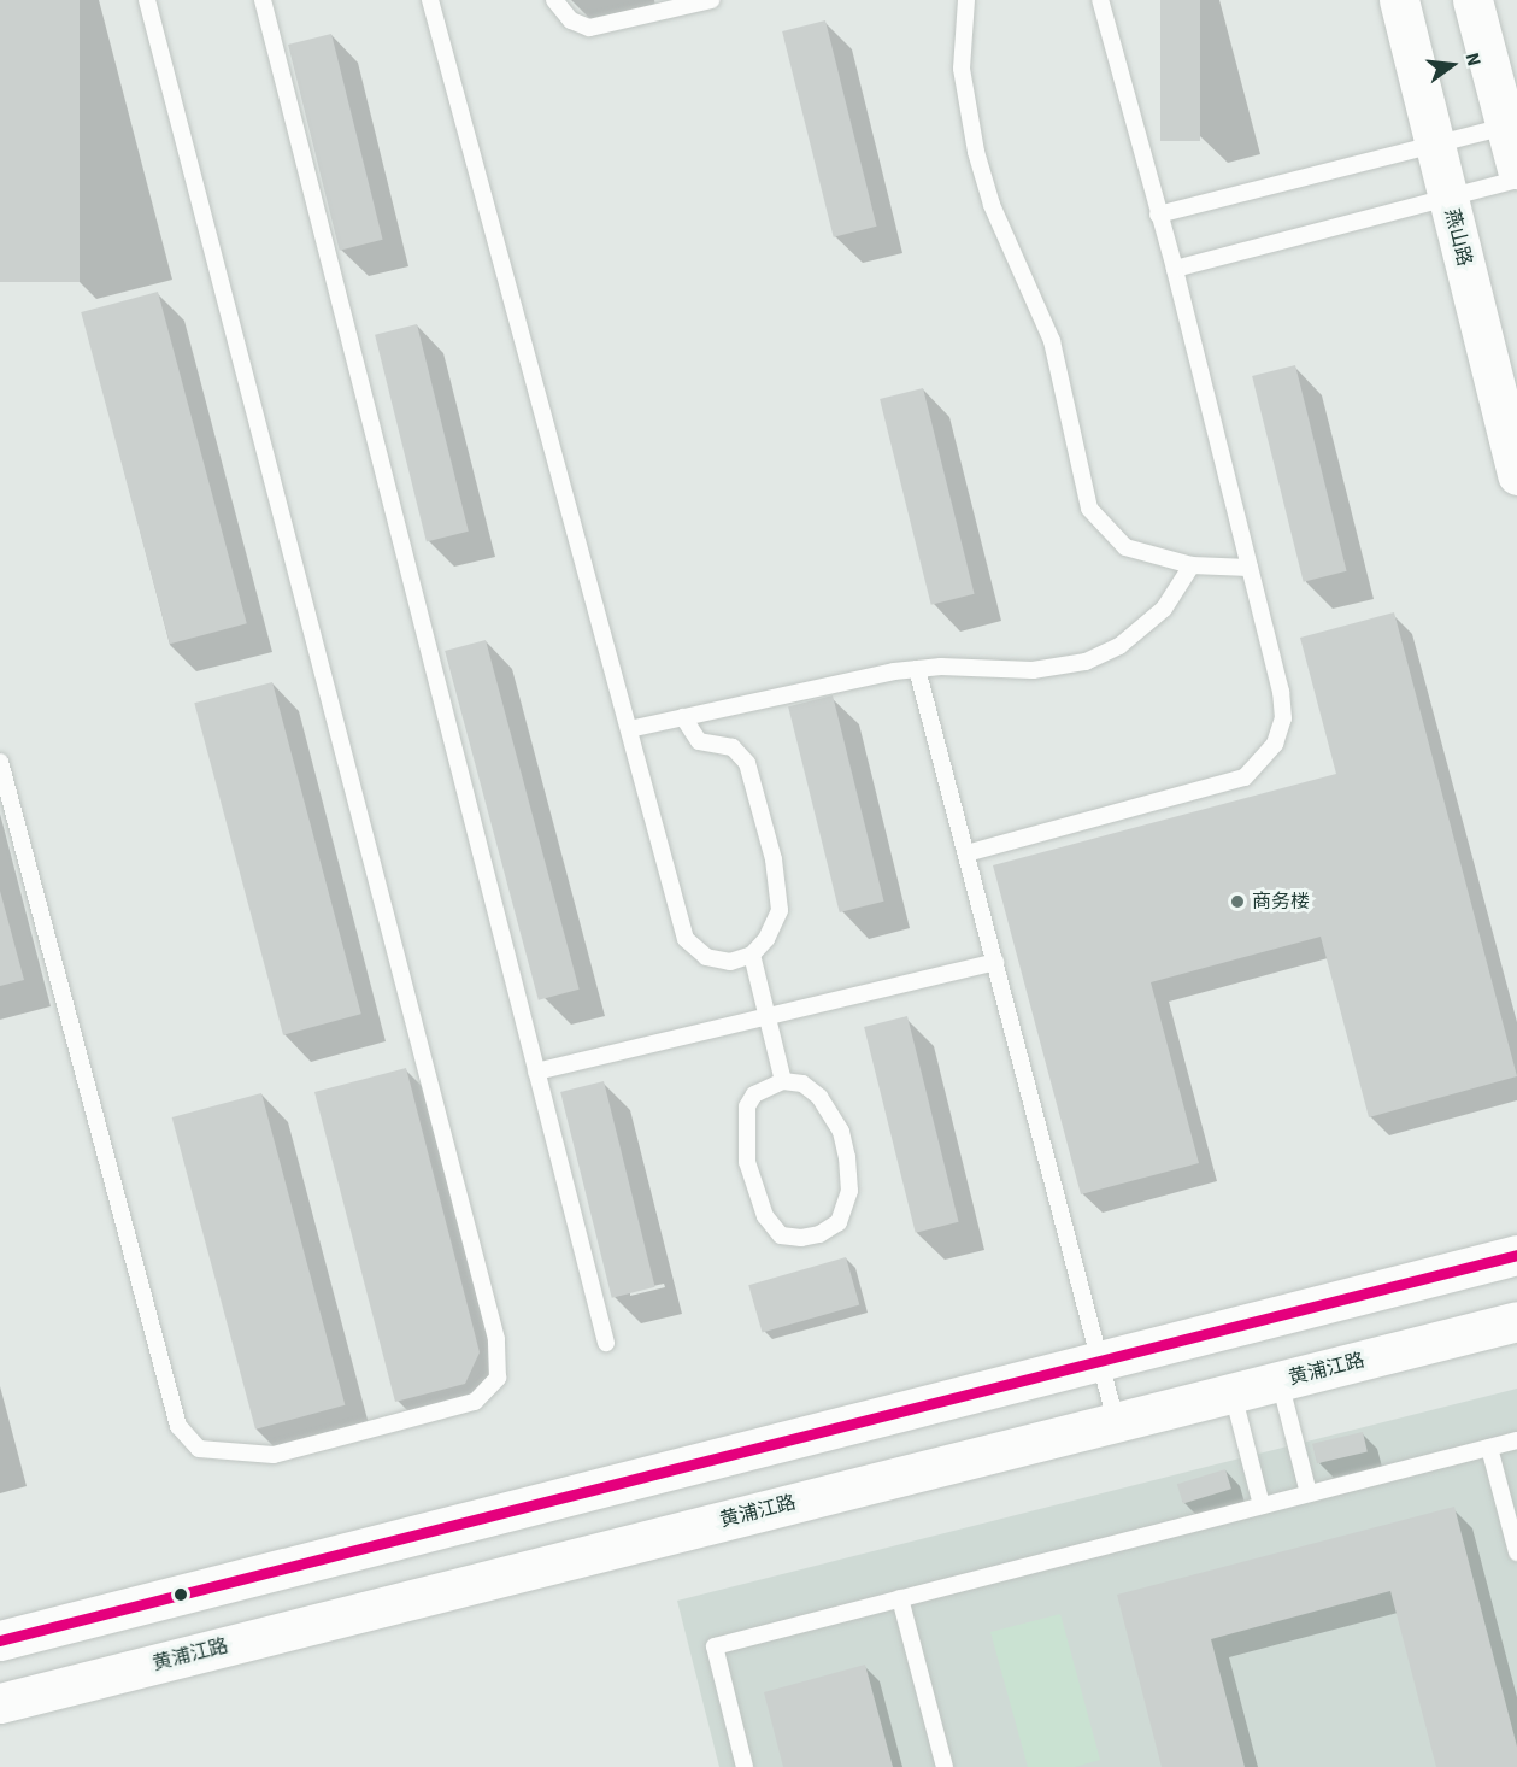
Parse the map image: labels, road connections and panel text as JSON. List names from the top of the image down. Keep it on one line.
{"streets":{"street":["燕山路","黄浦江路"]},"places":["商务楼"],"north":"right"}
